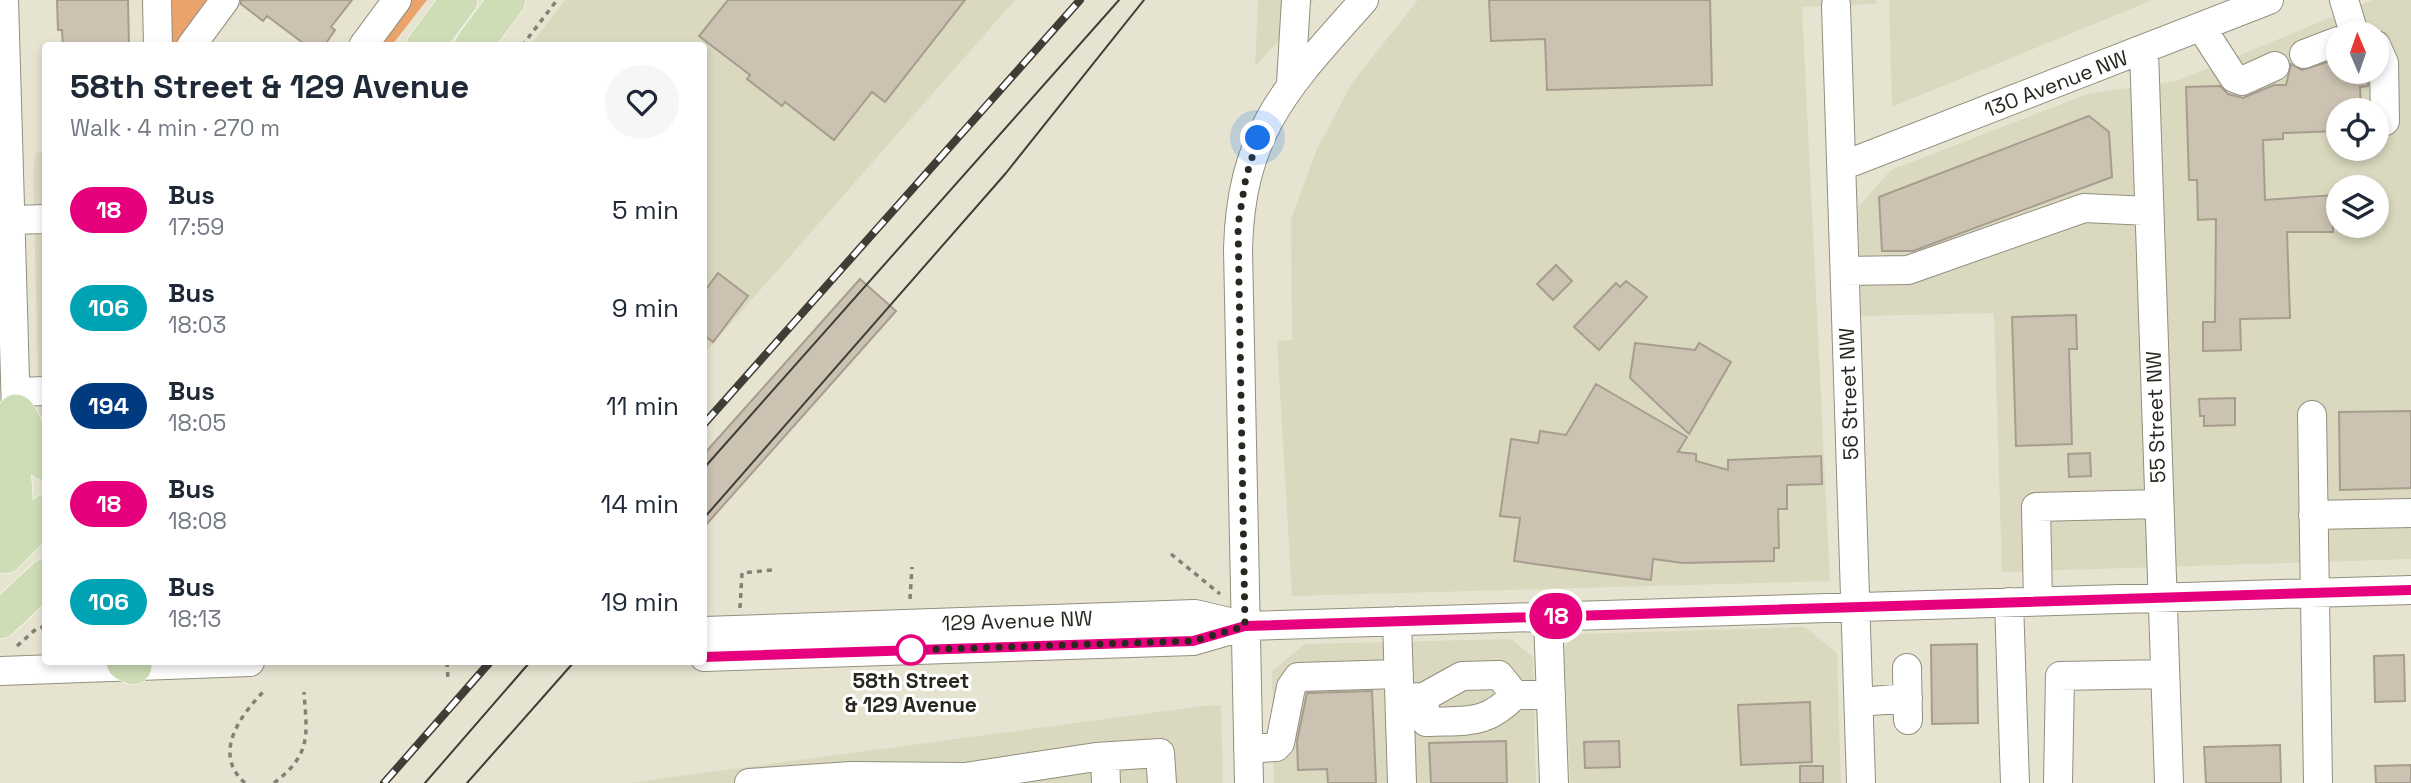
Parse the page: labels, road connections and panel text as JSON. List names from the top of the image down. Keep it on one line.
{"streets":{"street":["130 Avenue NW","56 Street NW","55 Street NW","129 Avenue NW"]},"crossings":[["130 Avenue NW","56 Street NW"],["130 Avenue NW","55 Street NW"],["56 Street NW","129 Avenue NW"],["55 Street NW","129 Avenue NW"]],"places":["58th Street & 129 Avenue"],"lines":["bus line 18"],"north":"top","page":{"on_map":"18","heading":["58th Street & 129 Avenue","Walk · 4 min · 270 m"],"list":[{"mark":"18","name":"Bus","note":"17:59","value":"5 min"},{"mark":"106","name":"Bus","note":"18:03","value":"9 min"},{"mark":"194","name":"Bus","note":"18:05","value":"11 min"},{"mark":"18","name":"Bus","note":"18:08","value":"14 min"},{"mark":"106","name":"Bus","note":"18:13","value":"19 min"}]}}
